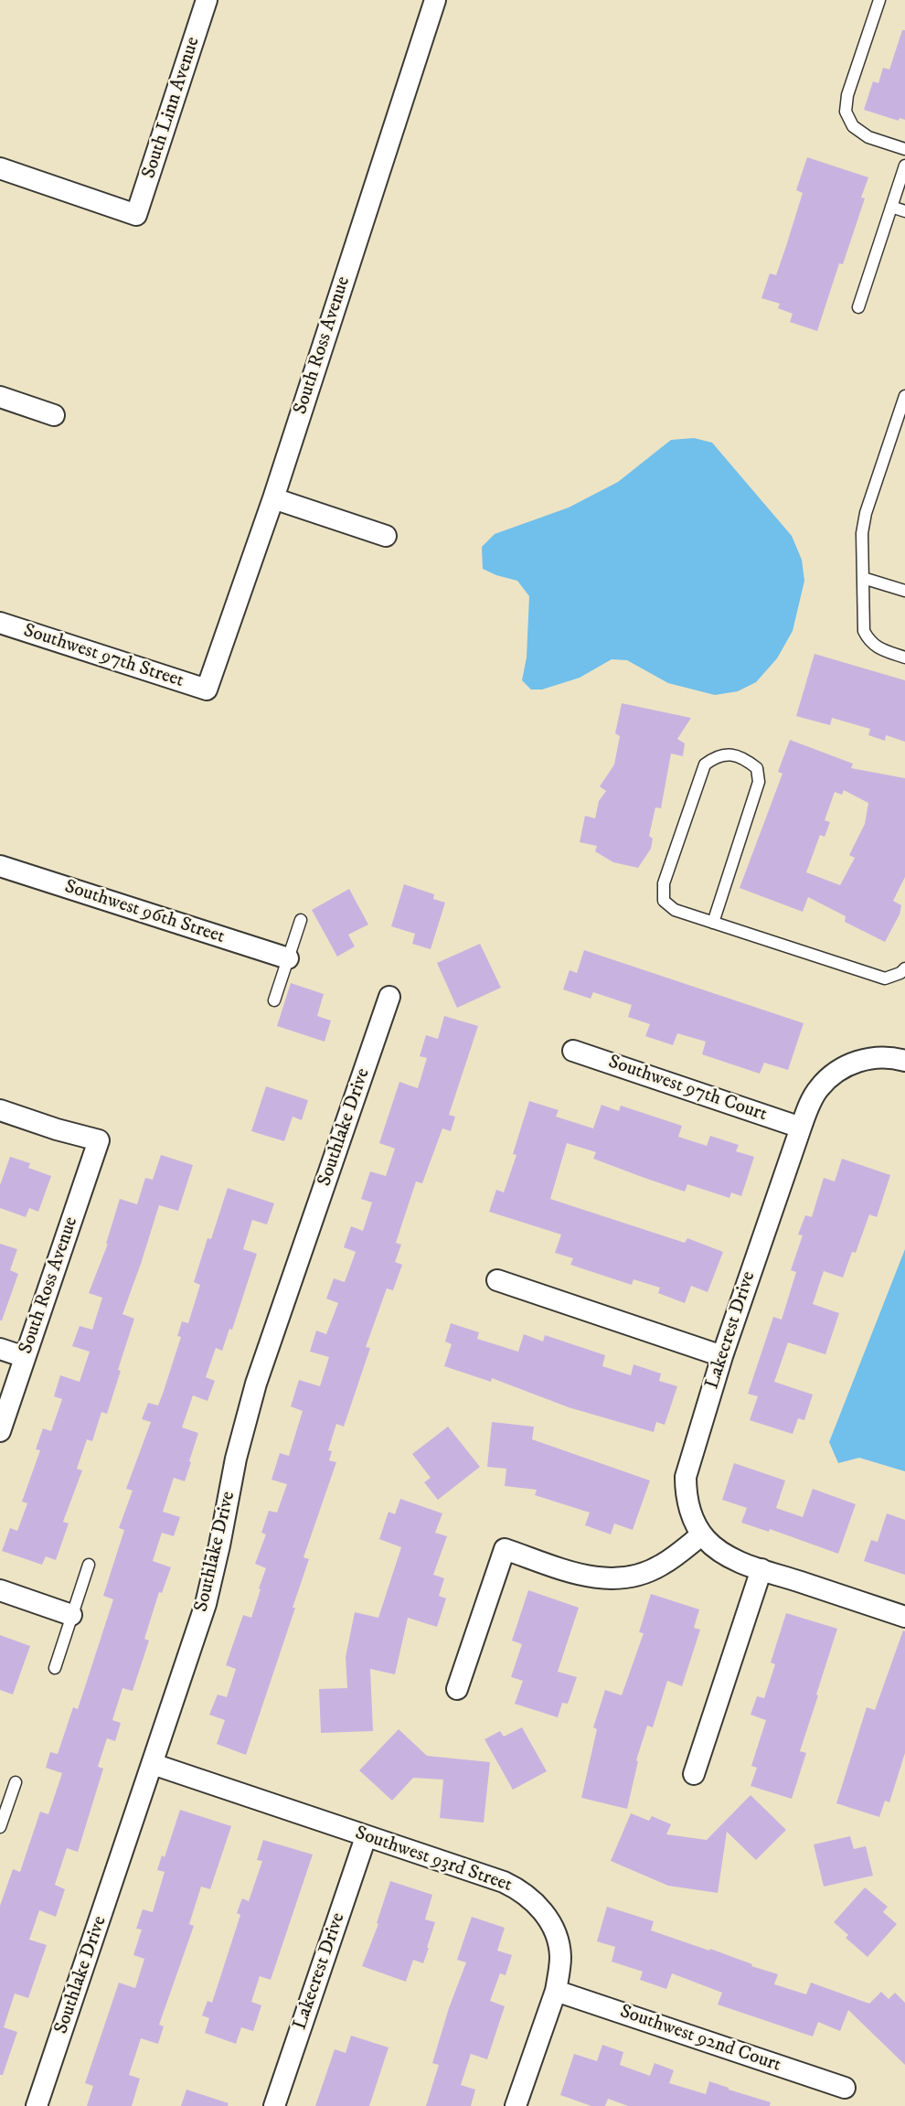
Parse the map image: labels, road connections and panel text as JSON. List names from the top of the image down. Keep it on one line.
{"streets":{"street":["South Linn Avenue","South Ross Avenue","Southwest 97th Street","Southwest 96th Street","Southwest 97th Court","Southlake Drive","Lakecrest Drive","Southwest 93rd Street","Southwest 92nd Court"]},"crossings":[["South Ross Avenue","Southwest 97th Street"],["Southwest 97th Court","Lakecrest Drive"],["Southlake Drive","Southwest 93rd Street"],["Lakecrest Drive","Southwest 93rd Street"],["Southwest 93rd Street","Southwest 92nd Court"]]}
